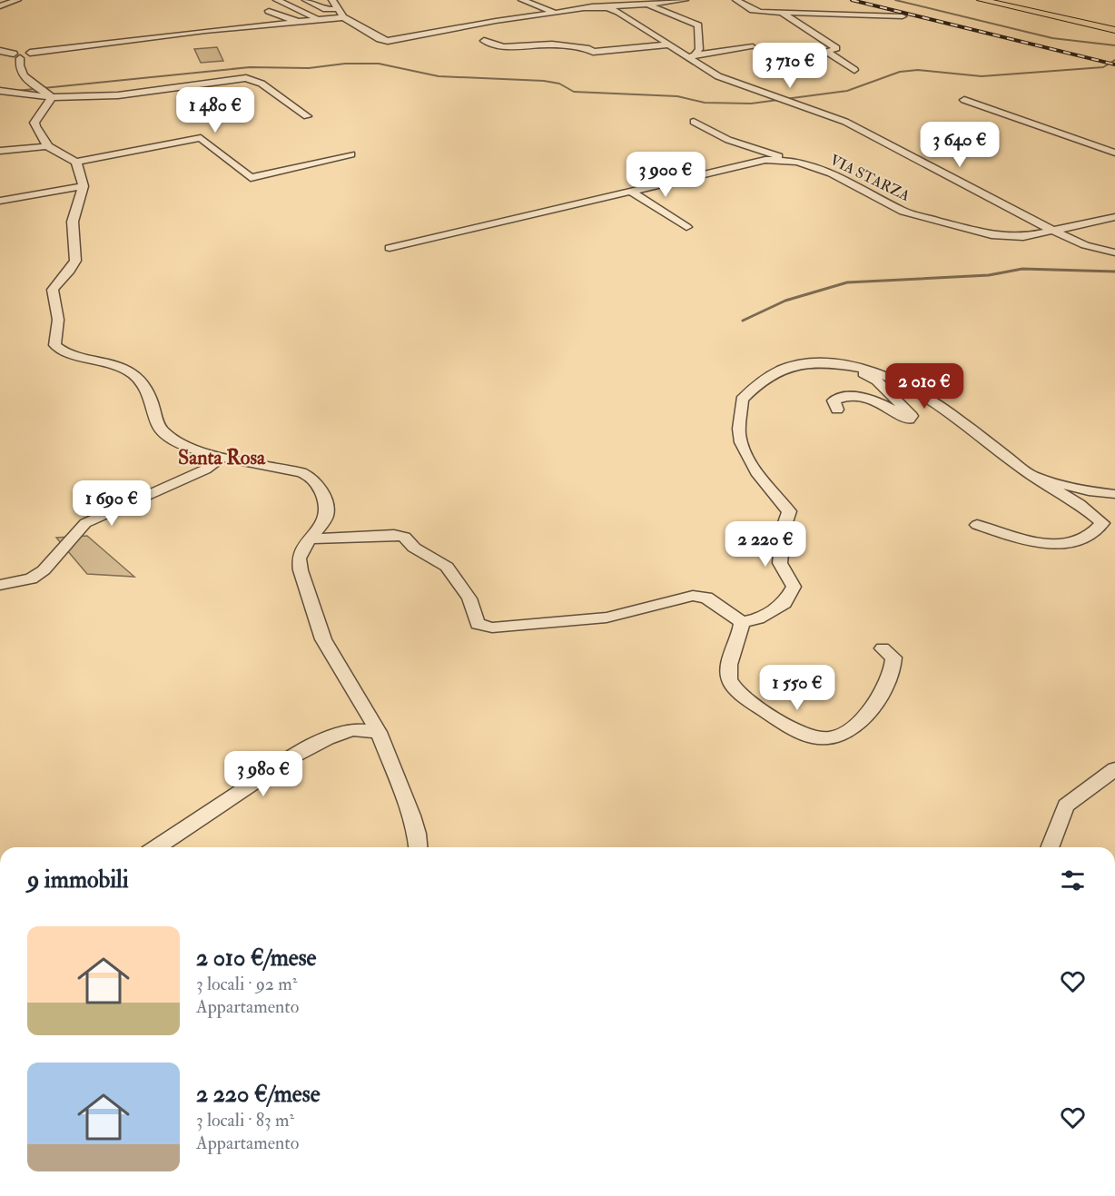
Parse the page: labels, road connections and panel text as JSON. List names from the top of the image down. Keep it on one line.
{"streets":{"street":["VIA STARZA"]},"districts":["Santa Rosa"],"page":{"price":["3 710 €","1 480 €","3 640 €","3 900 €","2 010 €","1 690 €","2 220 €","1 550 €","3 980 €"],"heading":"9 immobili","list":[{"name":"2 010 €/mese","note":"3 locali · 92 m² · Appartamento"},{"name":"2 220 €/mese","note":"3 locali · 83 m² · Appartamento"}]}}
